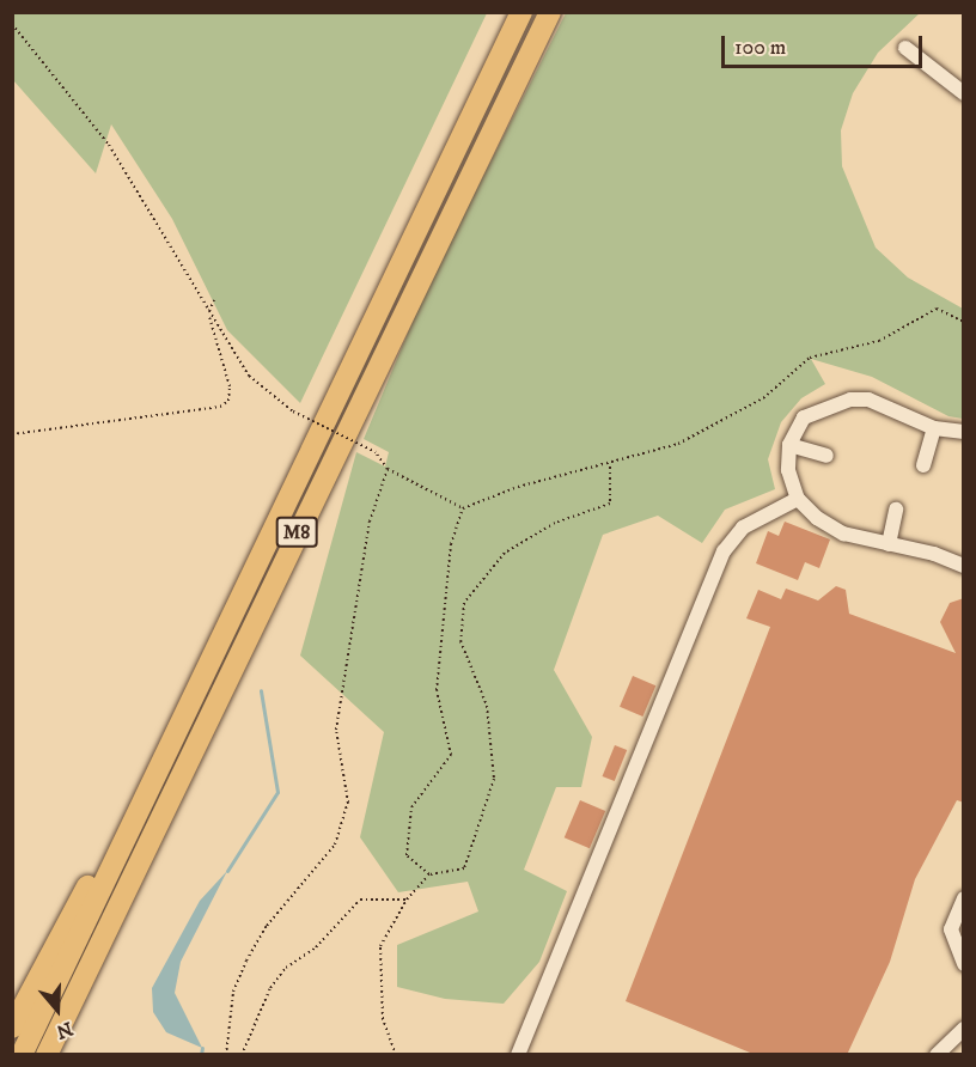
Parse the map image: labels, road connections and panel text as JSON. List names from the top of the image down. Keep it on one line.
{"streets":{"highway":["M8"]},"scale_bar":"100 m","north":"bottom"}
